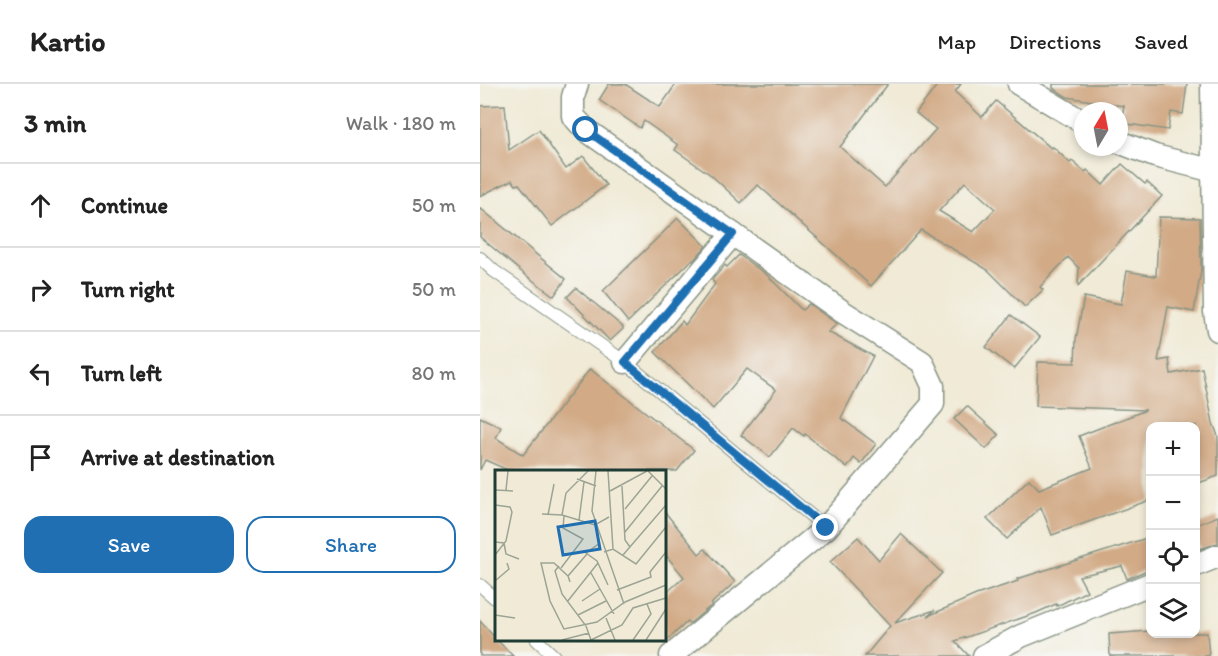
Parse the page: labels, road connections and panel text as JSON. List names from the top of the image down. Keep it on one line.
{"north":"top","page":{"header":"Kartio","nav":["Map","Directions","Saved"],"heading":["3 min","Walk · 180 m"],"list":[["Continue","50 m"],["Turn right","50 m"],["Turn left","80 m"],"Arrive at destination"],"map_buttons":["+","−"],"buttons":["Save","Share"]}}
